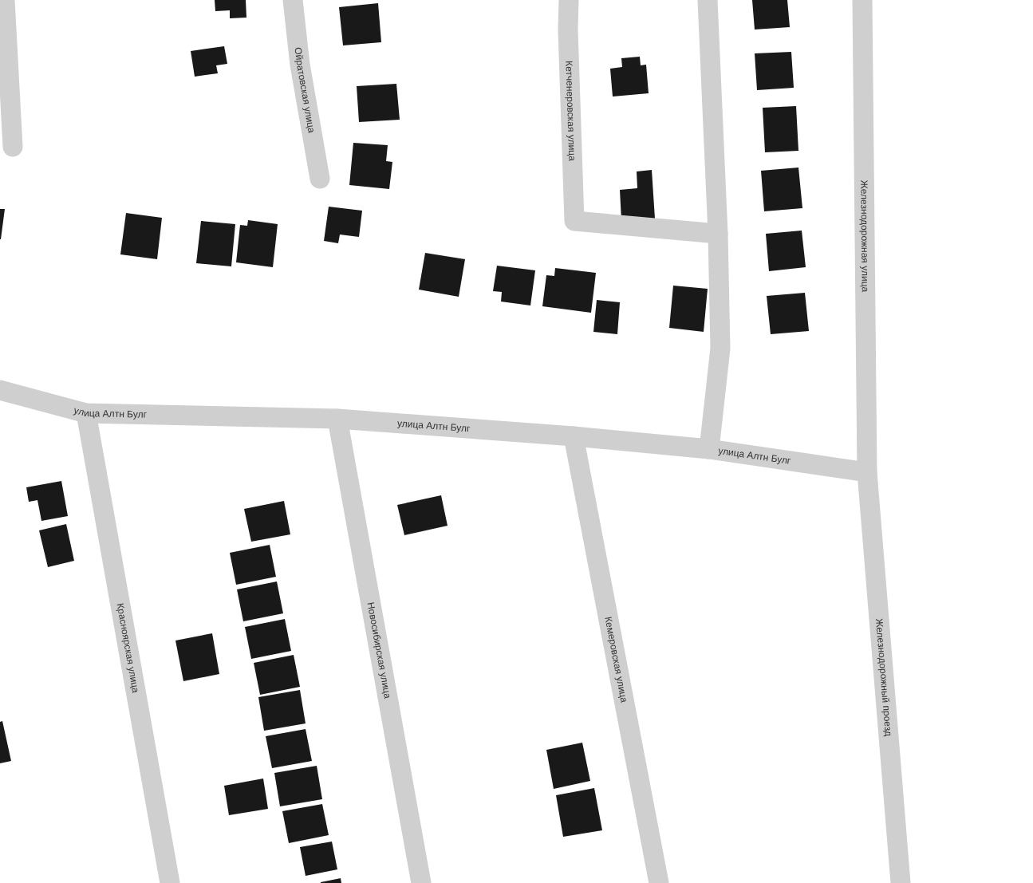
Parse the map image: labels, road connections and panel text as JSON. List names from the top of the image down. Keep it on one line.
{"streets":{"street":["Ойратовская улица","Кетченеровская улица","Железнодорожная улица","улица Алтн Булг","Красноярская улица","Новосибирская улица","Кемеровская улица","Железнодорожный проезд"]},"crossings":[["Железнодорожная улица","улица Алтн Булг"],["Железнодорожная улица","Железнодорожный проезд"],["улица Алтн Булг","Красноярская улица"],["улица Алтн Булг","Новосибирская улица"],["улица Алтн Булг","Кемеровская улица"],["улица Алтн Булг","Железнодорожный проезд"]]}
